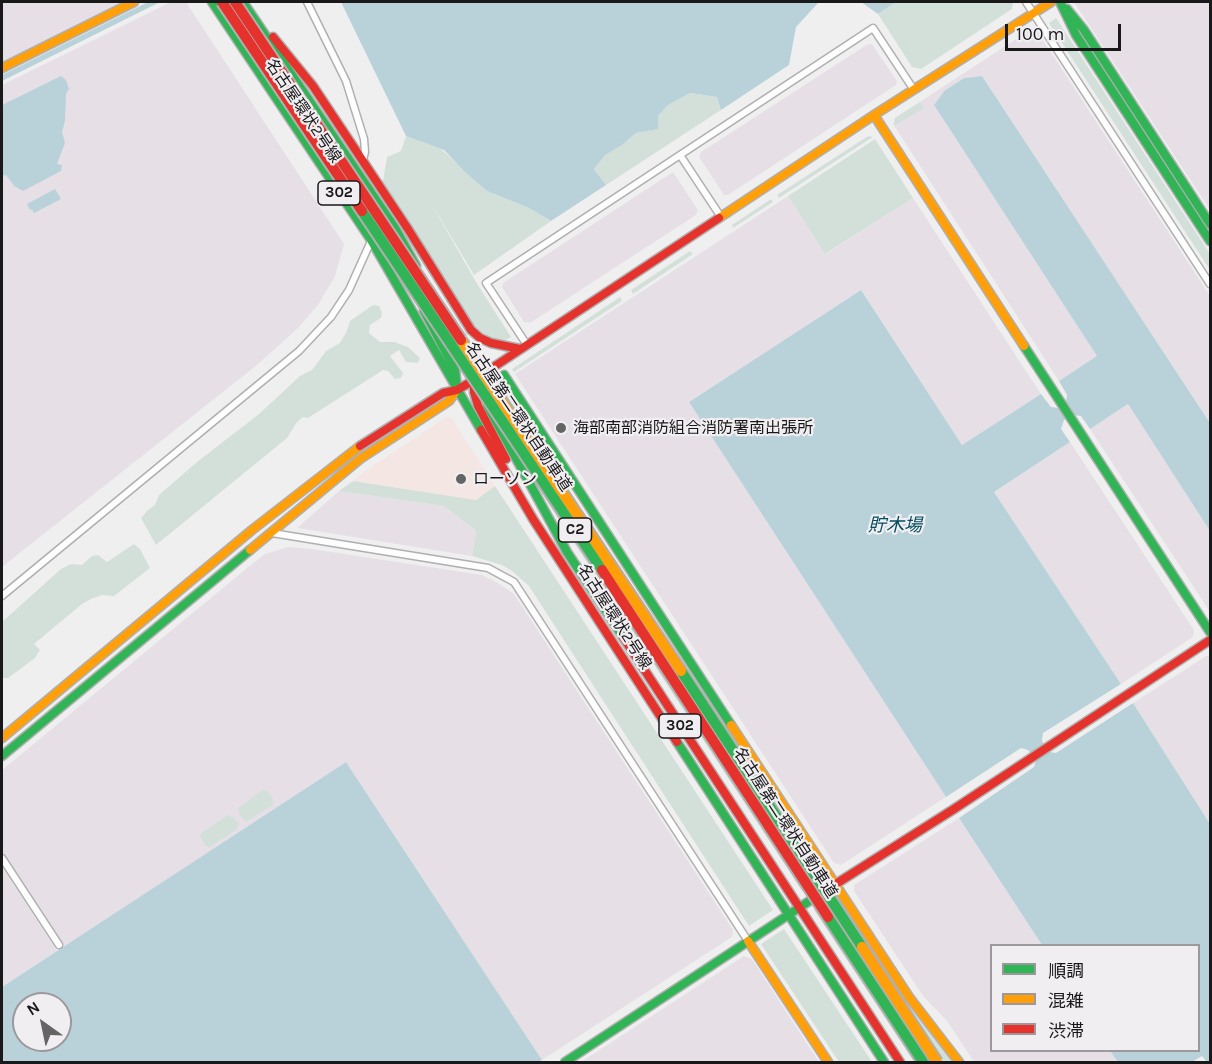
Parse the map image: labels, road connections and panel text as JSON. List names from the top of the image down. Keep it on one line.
{"streets":{"main road":["名古屋環状2号線","302","名古屋第二環状自動車道","C2"]},"water":["貯木場"],"places":["海部南部消防組合消防署南出張所","ローソン"],"legend":["順調","混雑","渋滞"],"scale_bar":"100 m","north":"top left"}
